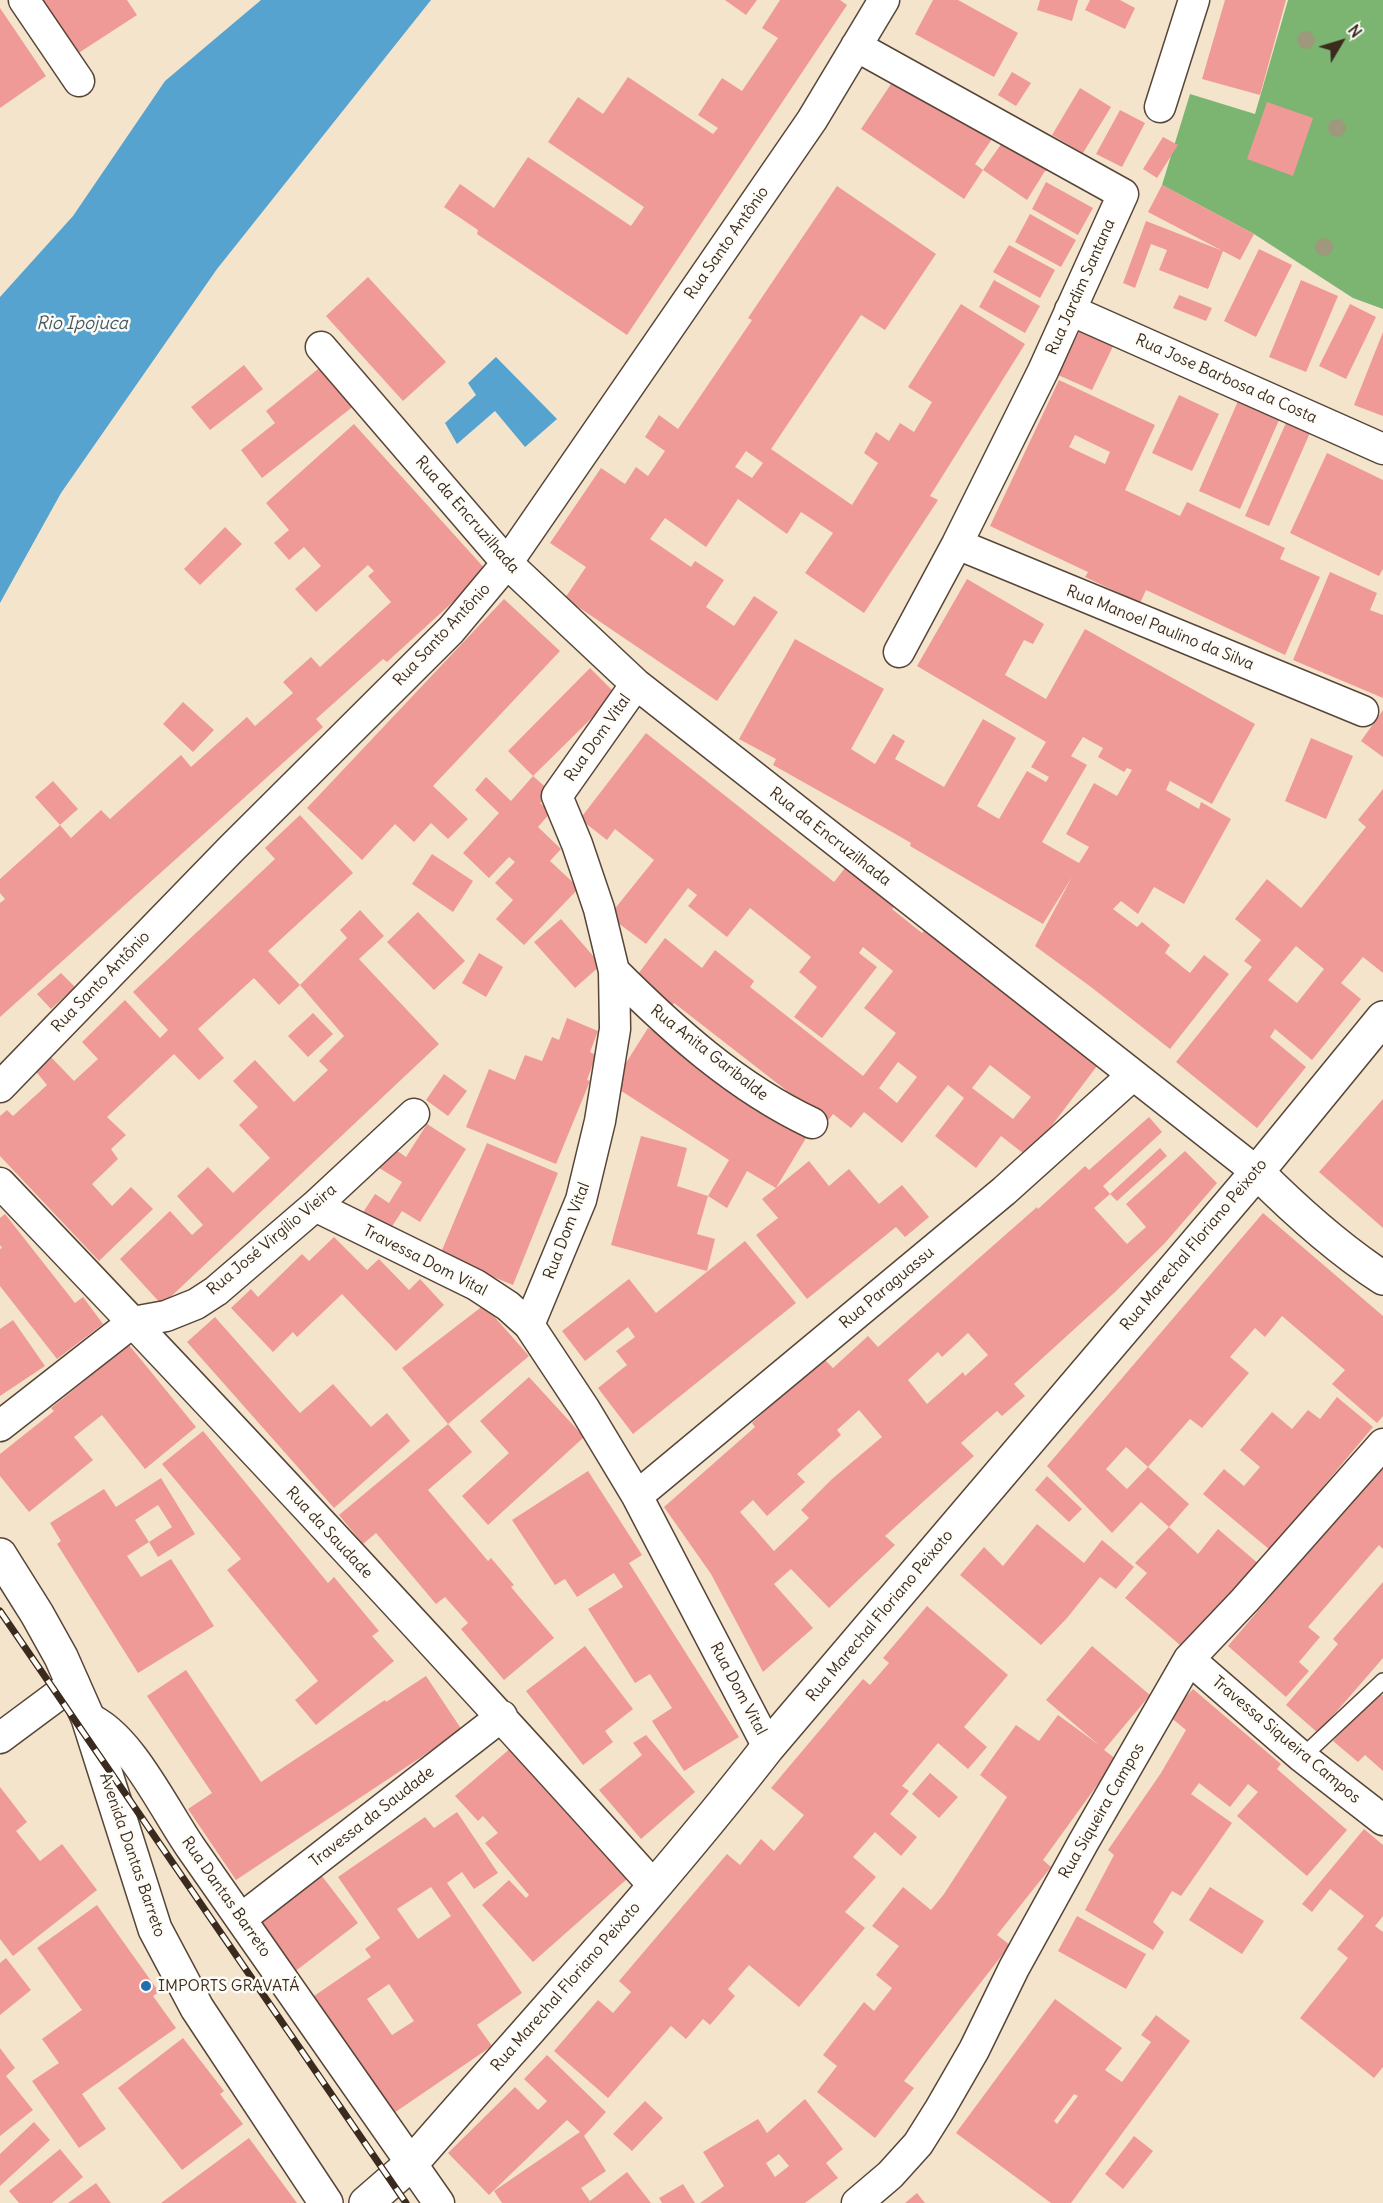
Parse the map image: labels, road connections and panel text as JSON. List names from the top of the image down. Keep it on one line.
{"streets":{"street":["Rua Santo Antônio","Rua Jardim Santana","Rua Jose Barbosa da Costa","Rua da Encruzilhada","Rua Manoel Paulino da Silva","Rua Dom Vital","Rua Anita Garibalde","Rua José Virgílio Vieira","Rua Marechal Floriano Peixoto","Travessa Dom Vital","Rua Paraguassu","Rua da Saudade","Travessa Siqueira Campos","Rua Siqueira Campos","Travessa da Saudade","Avenida Dantas Barreto","Rua Dantas Barreto"]},"crossings":[["Rua Santo Antônio","Rua Jardim Santana"],["Rua Santo Antônio","Rua da Encruzilhada"],["Rua Jardim Santana","Rua Jose Barbosa da Costa"],["Rua Jardim Santana","Rua Manoel Paulino da Silva"],["Rua da Encruzilhada","Rua Dom Vital"],["Rua da Encruzilhada","Rua Marechal Floriano Peixoto"],["Rua da Encruzilhada","Rua Paraguassu"],["Rua Dom Vital","Rua Anita Garibalde"],["Rua Dom Vital","Rua Marechal Floriano Peixoto"],["Rua Dom Vital","Travessa Dom Vital"],["Rua Dom Vital","Rua Paraguassu"],["Rua José Virgílio Vieira","Travessa Dom Vital"],["Rua José Virgílio Vieira","Rua da Saudade"],["Rua Marechal Floriano Peixoto","Rua da Saudade"],["Rua Marechal Floriano Peixoto","Rua Dantas Barreto"],["Rua da Saudade","Travessa da Saudade"],["Travessa Siqueira Campos","Rua Siqueira Campos"],["Travessa da Saudade","Rua Dantas Barreto"],["Avenida Dantas Barreto","Rua Dantas Barreto"]],"water":["Rio Ipojuca"],"places":["IMPORTS GRAVATÁ"],"north":"top right"}
